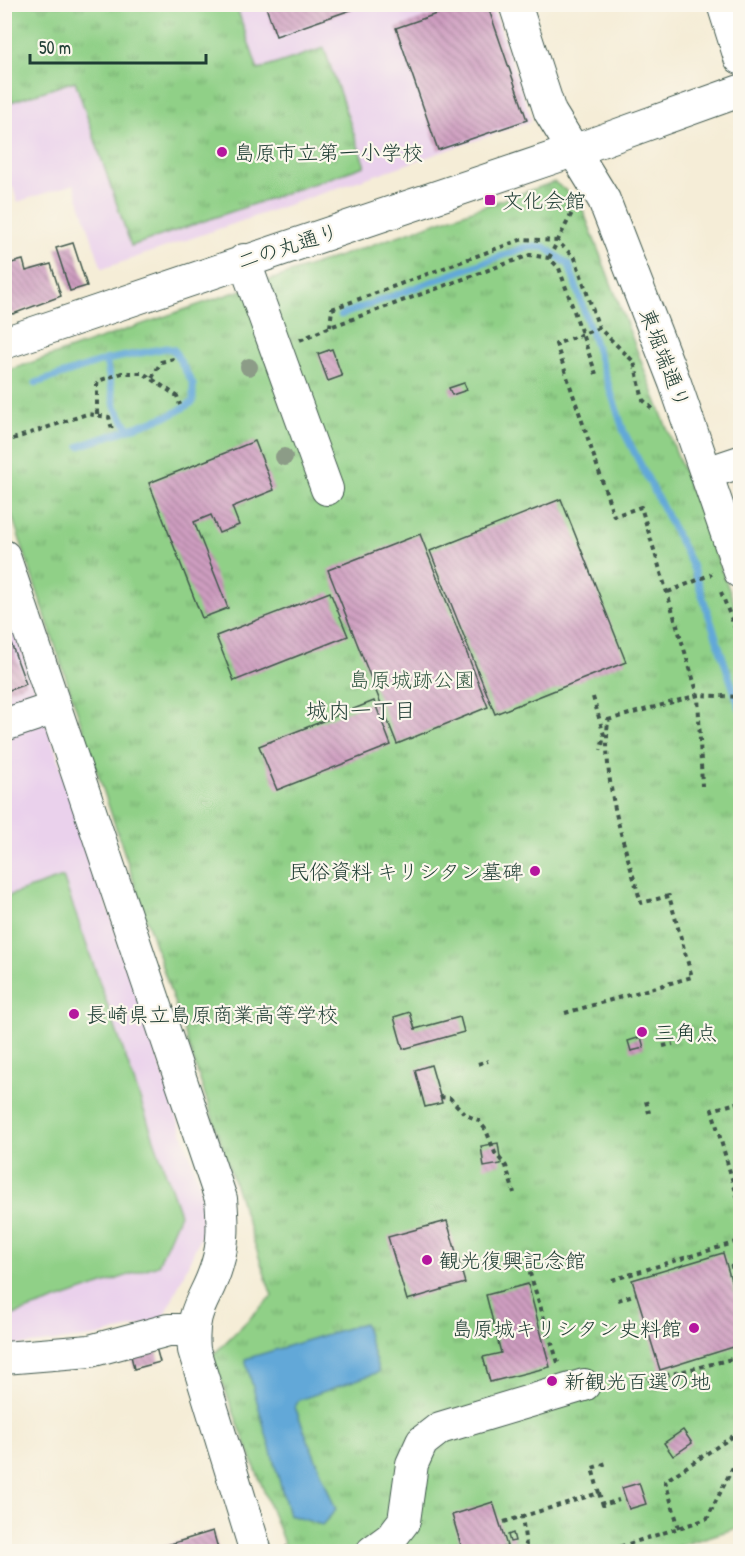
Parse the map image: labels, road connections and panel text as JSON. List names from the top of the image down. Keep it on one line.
{"streets":{"street":["二の丸通り","東堀端通り"]},"crossings":[["二の丸通り","東堀端通り"]],"districts":["城内一丁目"],"parks":["島原城跡公園"],"places":{"other":["島原市立第一小学校","民俗資料 キリシタン墓碑","長崎県立島原商業高等学校","三角点","観光復興記念館","島原城キリシタン史料館","新観光百選の地"],"transit":["文化会館"]},"scale_bar":"50 m"}
